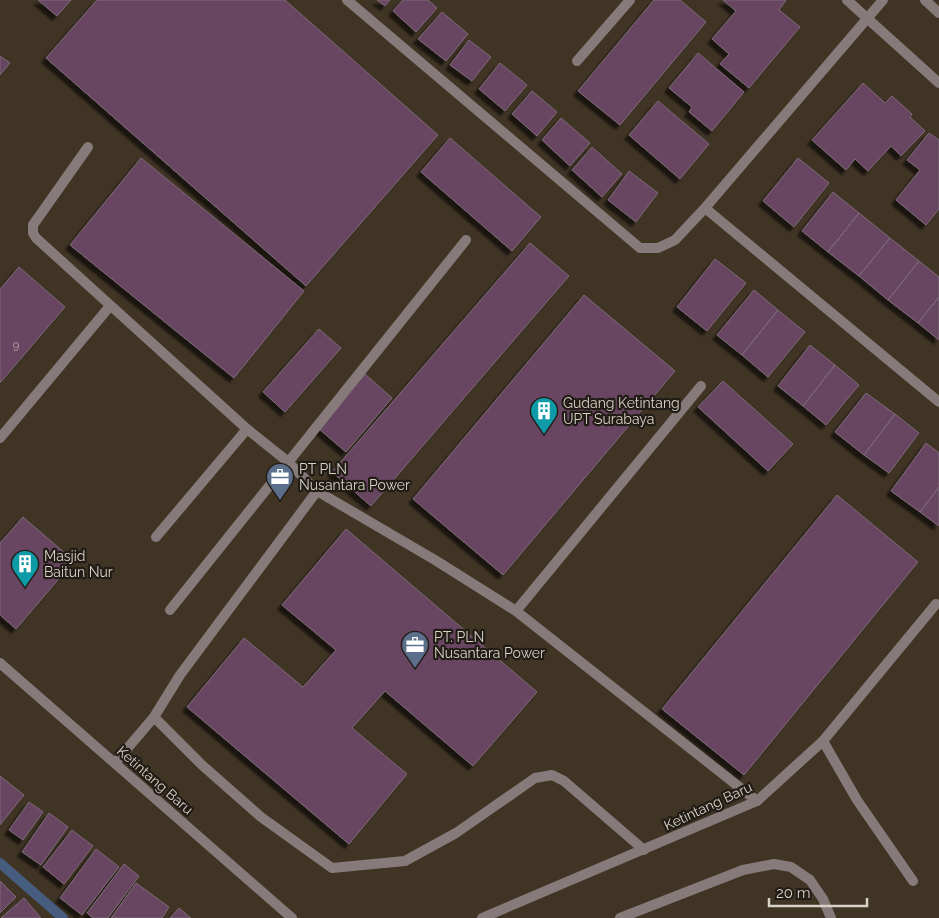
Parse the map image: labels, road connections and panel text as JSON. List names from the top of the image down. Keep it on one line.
{"streets":{"street":["Ketintang Baru"]},"places":{"building":["Gudang Ketintang UPT Surabaya","Masjid Baitun Nur"],"office":["PT PLN Nusantara Power","PT. PLN Nusantara Power"]},"house_numbers":["9"],"scale_bar":"20 m"}
